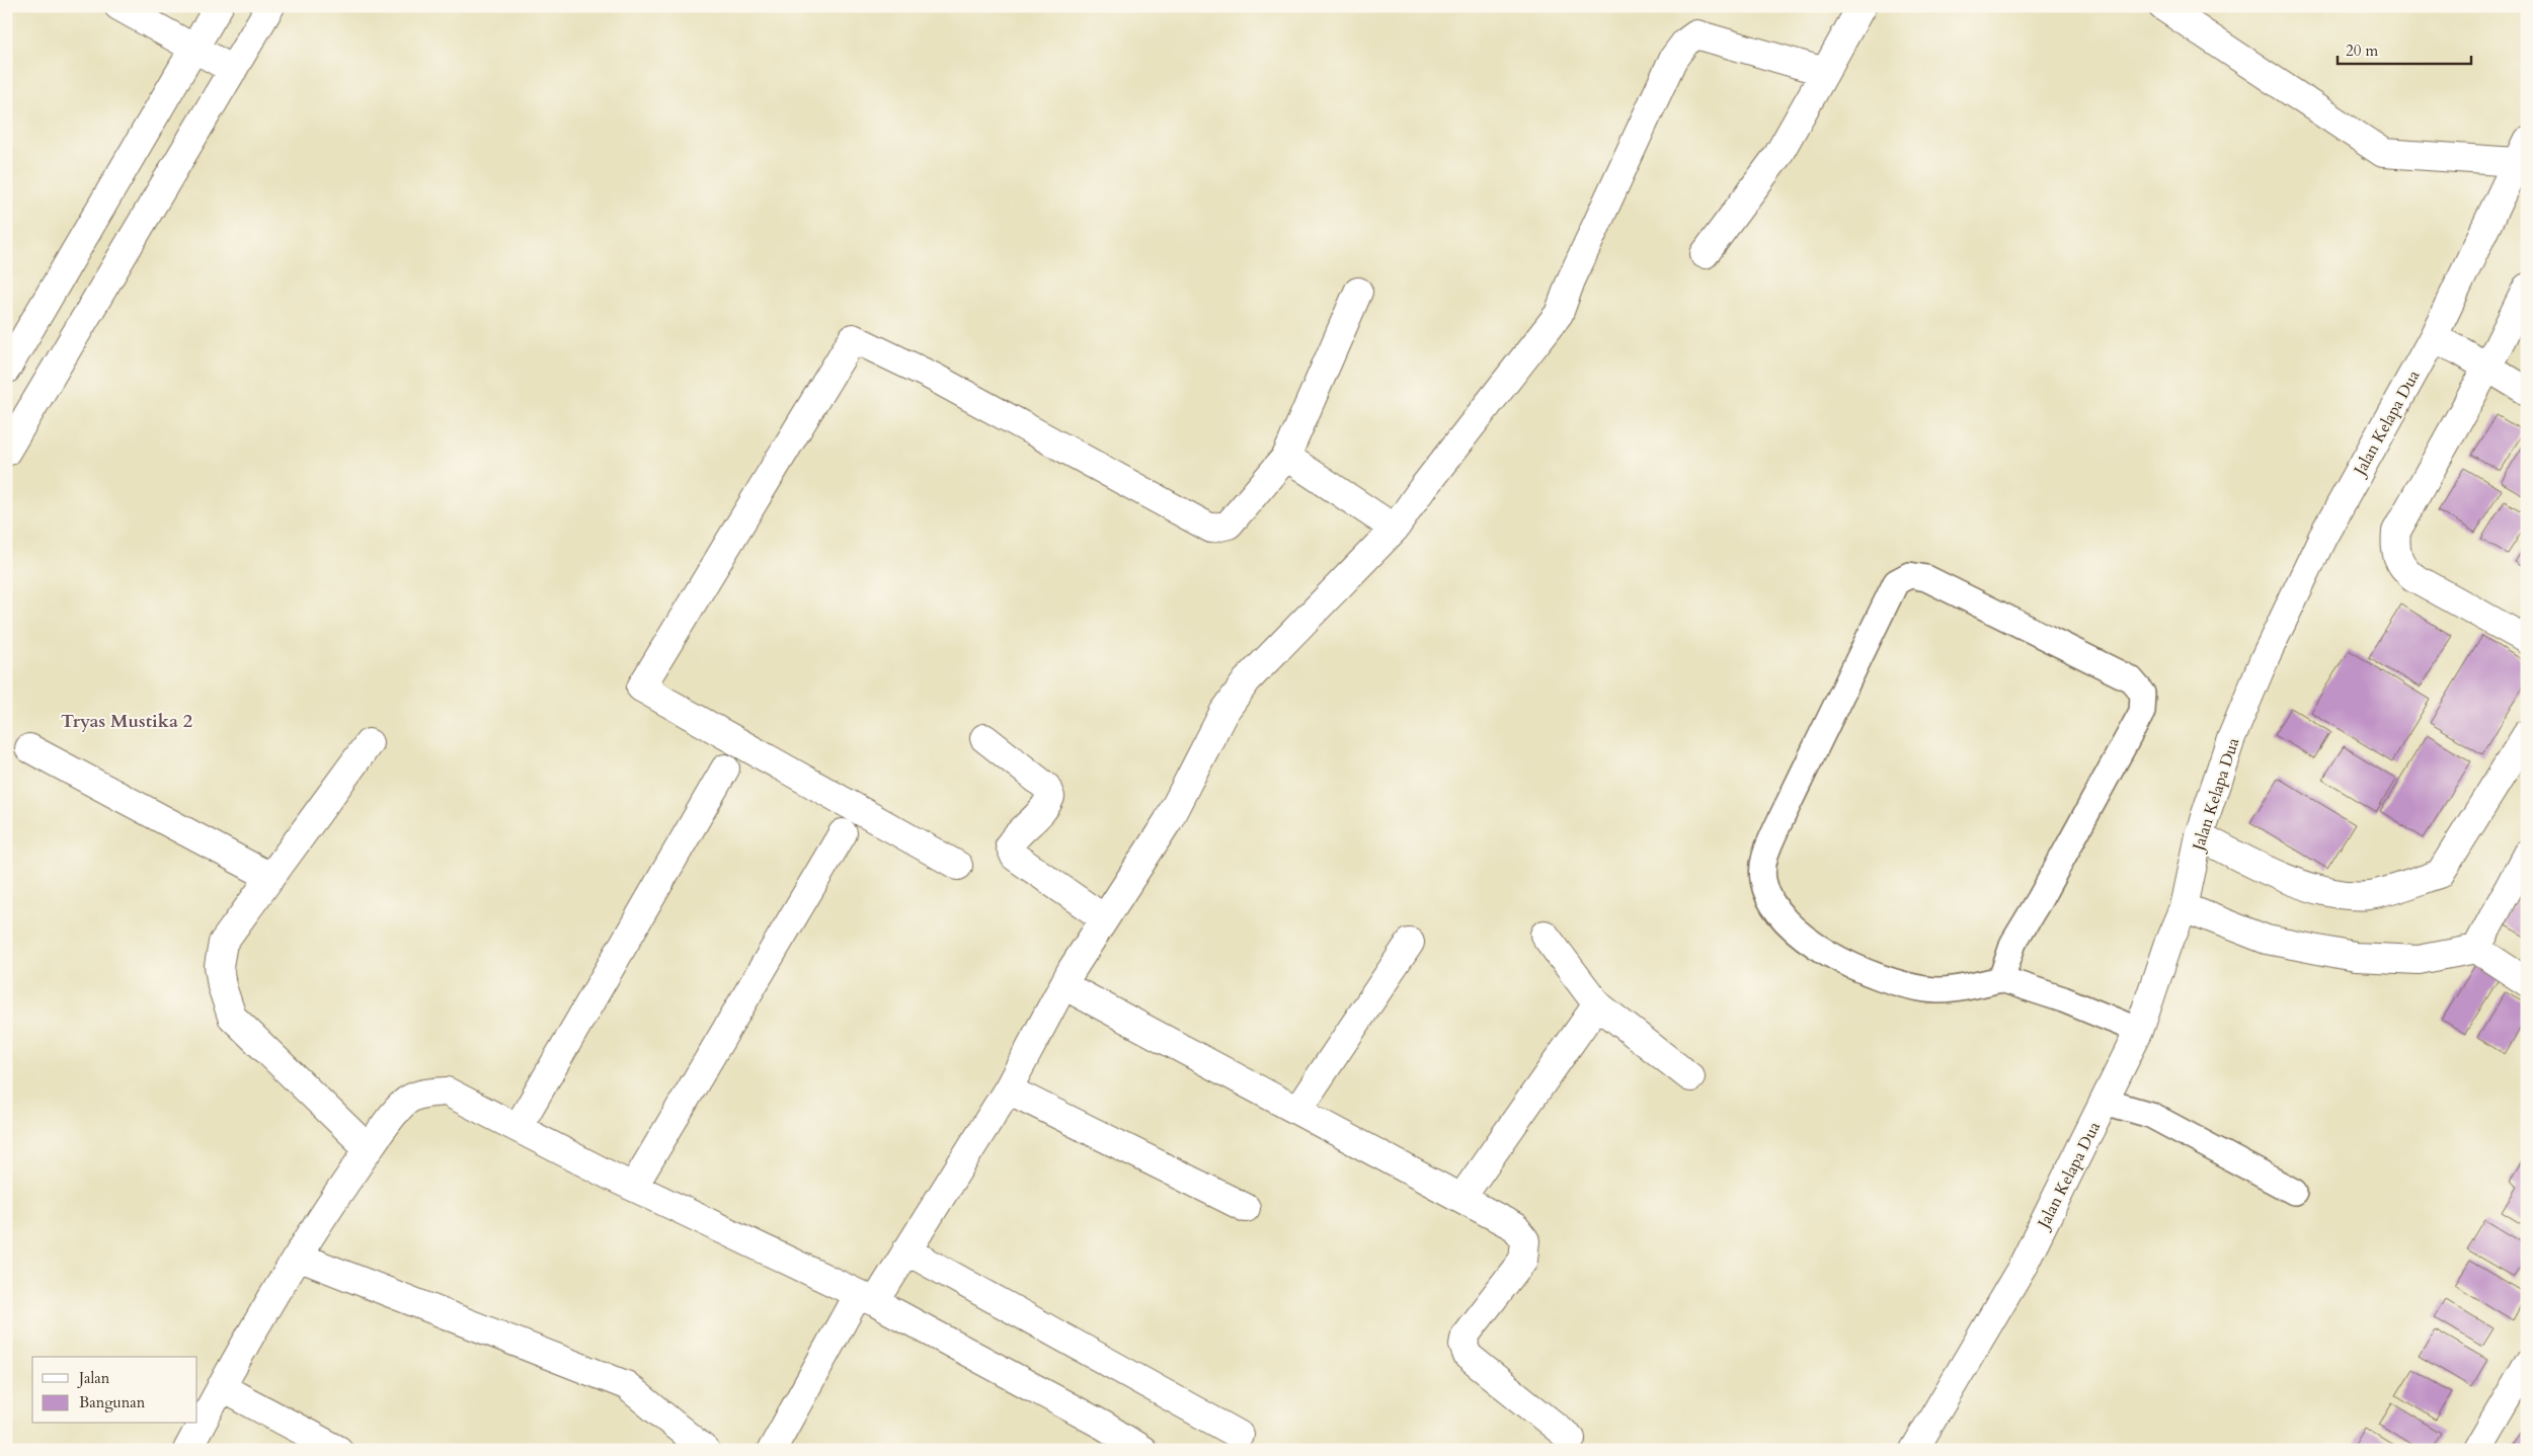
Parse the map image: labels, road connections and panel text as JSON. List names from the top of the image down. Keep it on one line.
{"streets":{"street":["Jalan Kelapa Dua"]},"districts":["Tryas Mustika 2"],"legend":["Jalan","Bangunan"],"scale_bar":"20 m"}
